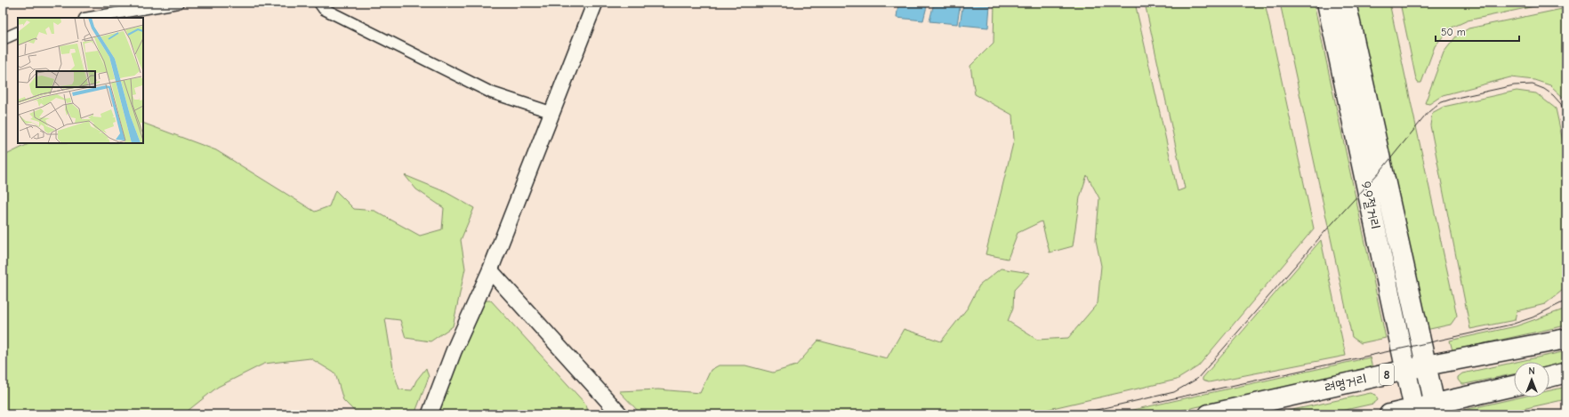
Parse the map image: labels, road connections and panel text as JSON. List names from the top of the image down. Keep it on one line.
{"streets":{"highway":["9·9절거리","8","려명거리"]},"crossings":[["9·9절거리","려명거리"]],"scale_bar":"50 m","north":"top"}
